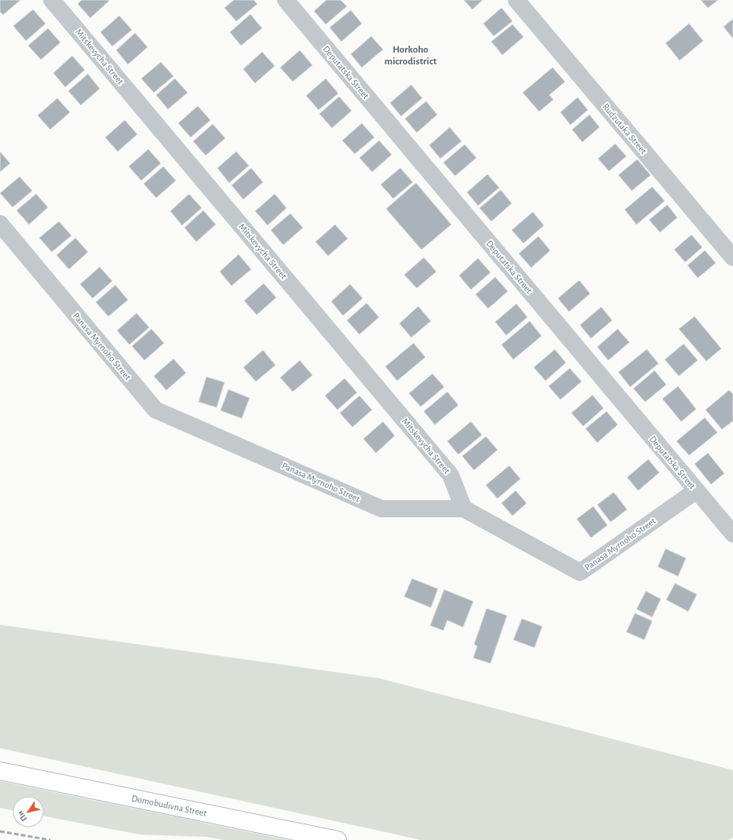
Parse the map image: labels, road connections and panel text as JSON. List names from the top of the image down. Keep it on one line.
{"streets":{"street":["Mitskevycha Street","Deputatska Street","Rudzutaka Street","Panasa Myrnoho Street","Domobudivna Street"]},"crossings":[["Mitskevycha Street","Panasa Myrnoho Street"],["Deputatska Street","Panasa Myrnoho Street"]],"districts":["Horkoho microdistrict"],"north":"bottom left"}
